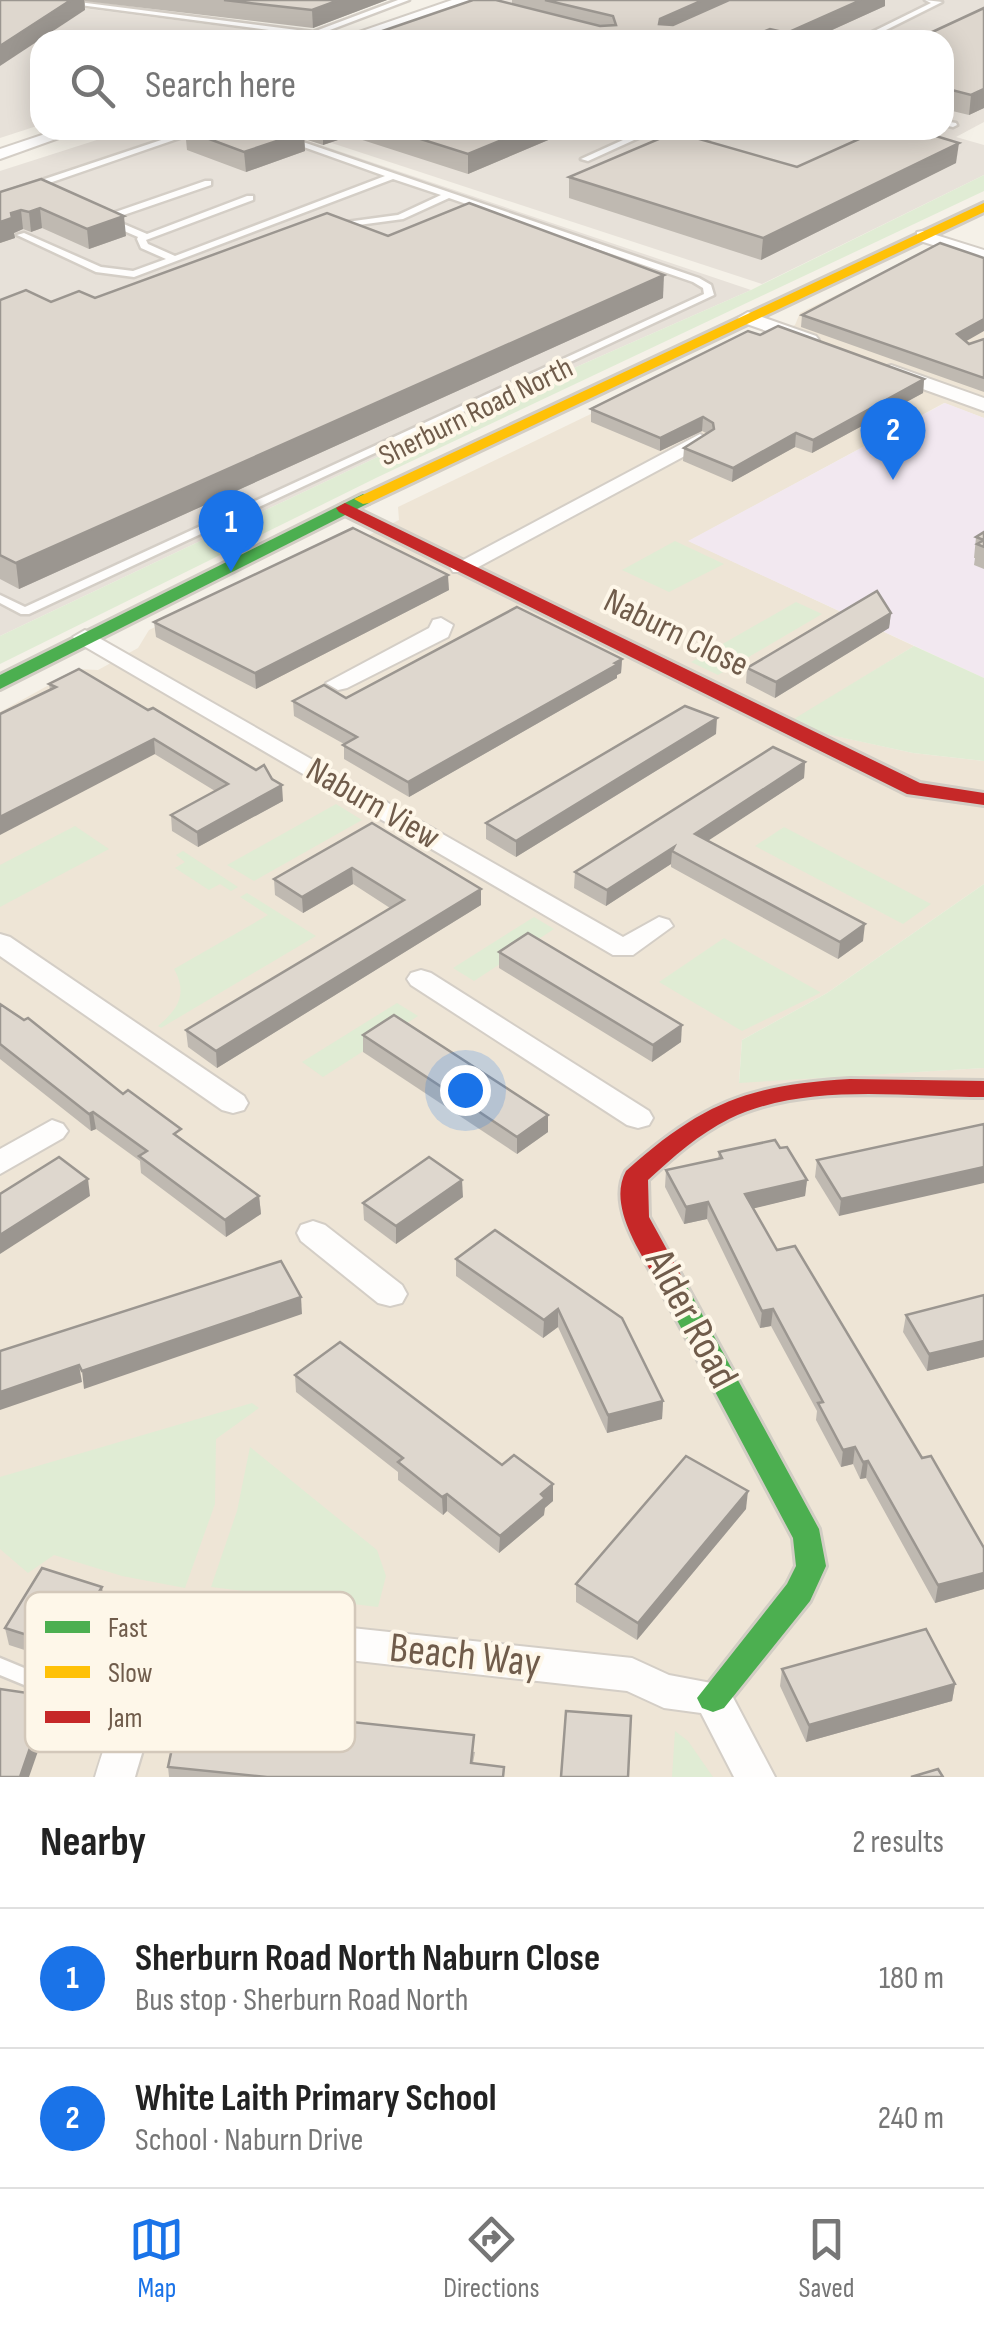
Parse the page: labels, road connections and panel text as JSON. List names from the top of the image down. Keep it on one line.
{"streets":{"street":["Sherburn Road North","Naburn Close","Naburn View","Alder Road","Beach Way"]},"crossings":[["Sherburn Road North","Naburn Close"],["Sherburn Road North","Naburn View"],["Alder Road","Beach Way"]],"legend":["Fast","Slow","Jam"],"page":{"search":"Search here","pins":["2","1"],"heading":["Nearby","2 results"],"list":[{"mark":"1","name":"Sherburn Road North Naburn Close","note":"Bus stop · Sherburn Road North","value":"180 m"},{"mark":"2","name":"White Laith Primary School","note":"School · Naburn Drive","value":"240 m"}],"nav":["Map","Directions","Saved"]}}
